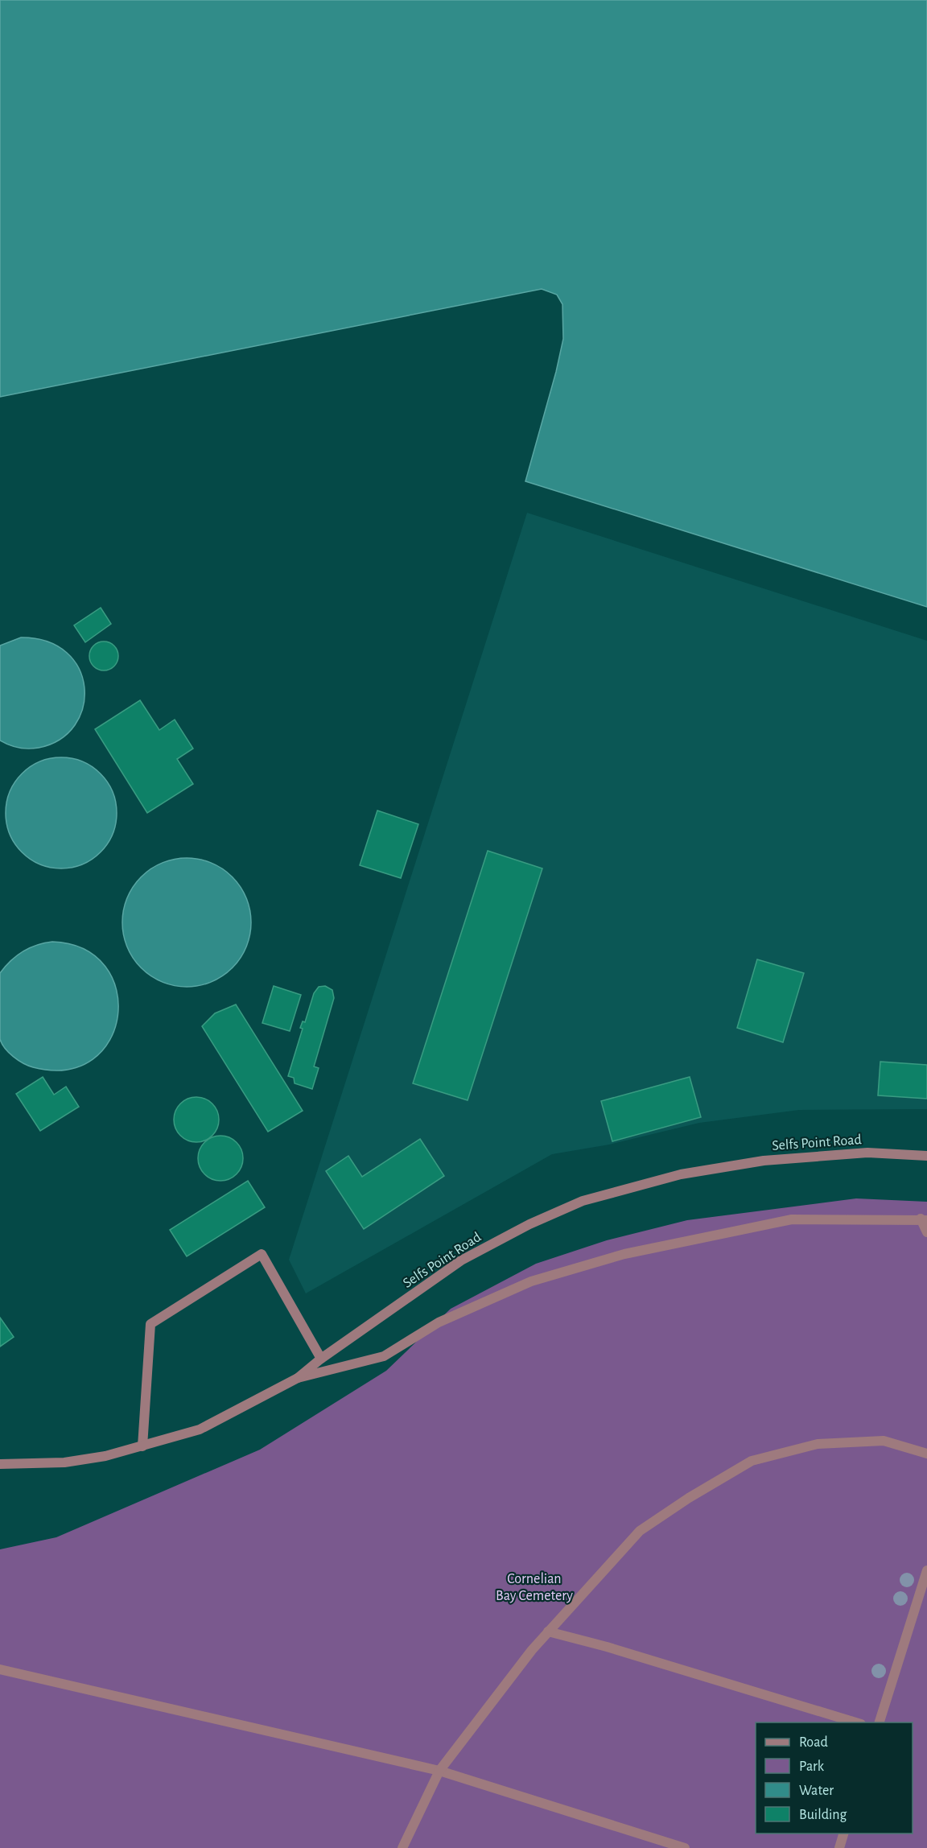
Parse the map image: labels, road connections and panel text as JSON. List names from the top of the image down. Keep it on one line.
{"streets":{"street":["Selfs Point Road"]},"parks":["Cornelian Bay Cemetery"],"legend":["Road","Park","Water","Building"]}
